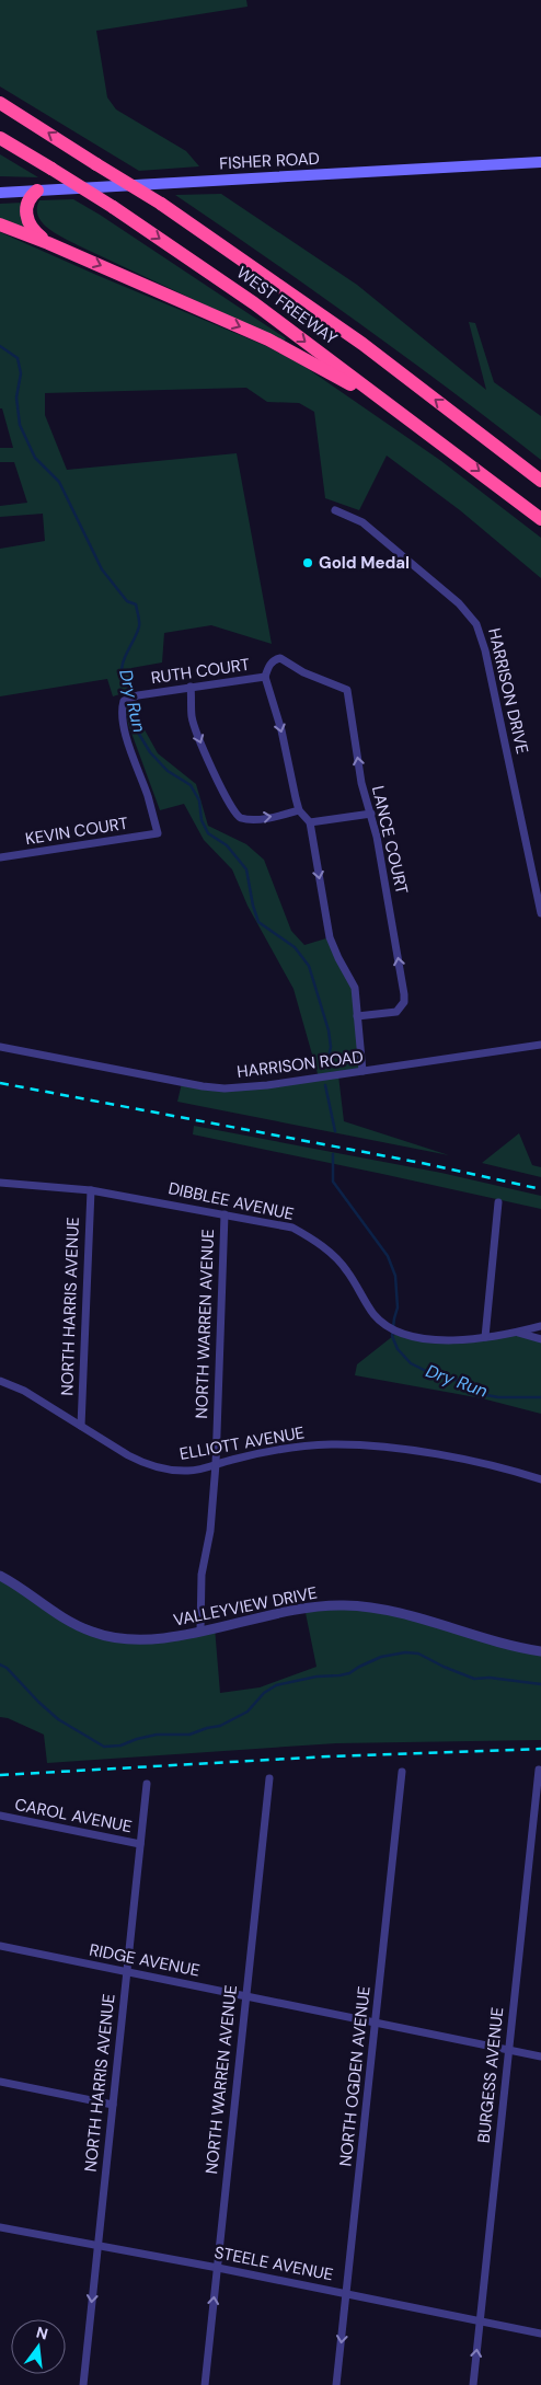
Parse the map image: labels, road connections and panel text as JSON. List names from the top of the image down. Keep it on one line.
{"streets":{"highway":["WEST FREEWAY"],"main road":["FISHER ROAD"],"street":["RUTH COURT","HARRISON DRIVE","KEVIN COURT","LANCE COURT","HARRISON ROAD","DIBBLEE AVENUE","NORTH HARRIS AVENUE","NORTH WARREN AVENUE","ELLIOTT AVENUE","VALLEYVIEW DRIVE","CAROL AVENUE","RIDGE AVENUE","BURGESS AVENUE","NORTH OGDEN AVENUE","STEELE AVENUE"]},"crossings":[["RUTH COURT","KEVIN COURT"],["RUTH COURT","LANCE COURT"],["DIBBLEE AVENUE","NORTH HARRIS AVENUE"],["DIBBLEE AVENUE","NORTH WARREN AVENUE"],["NORTH HARRIS AVENUE","ELLIOTT AVENUE"],["NORTH HARRIS AVENUE","CAROL AVENUE"],["NORTH HARRIS AVENUE","RIDGE AVENUE"],["NORTH HARRIS AVENUE","STEELE AVENUE"],["NORTH WARREN AVENUE","ELLIOTT AVENUE"],["NORTH WARREN AVENUE","VALLEYVIEW DRIVE"],["NORTH WARREN AVENUE","RIDGE AVENUE"],["NORTH WARREN AVENUE","STEELE AVENUE"],["RIDGE AVENUE","BURGESS AVENUE"],["RIDGE AVENUE","NORTH OGDEN AVENUE"],["BURGESS AVENUE","STEELE AVENUE"],["NORTH OGDEN AVENUE","STEELE AVENUE"]],"water":["Dry Run"],"places":["Gold Medal"],"north":"top"}
